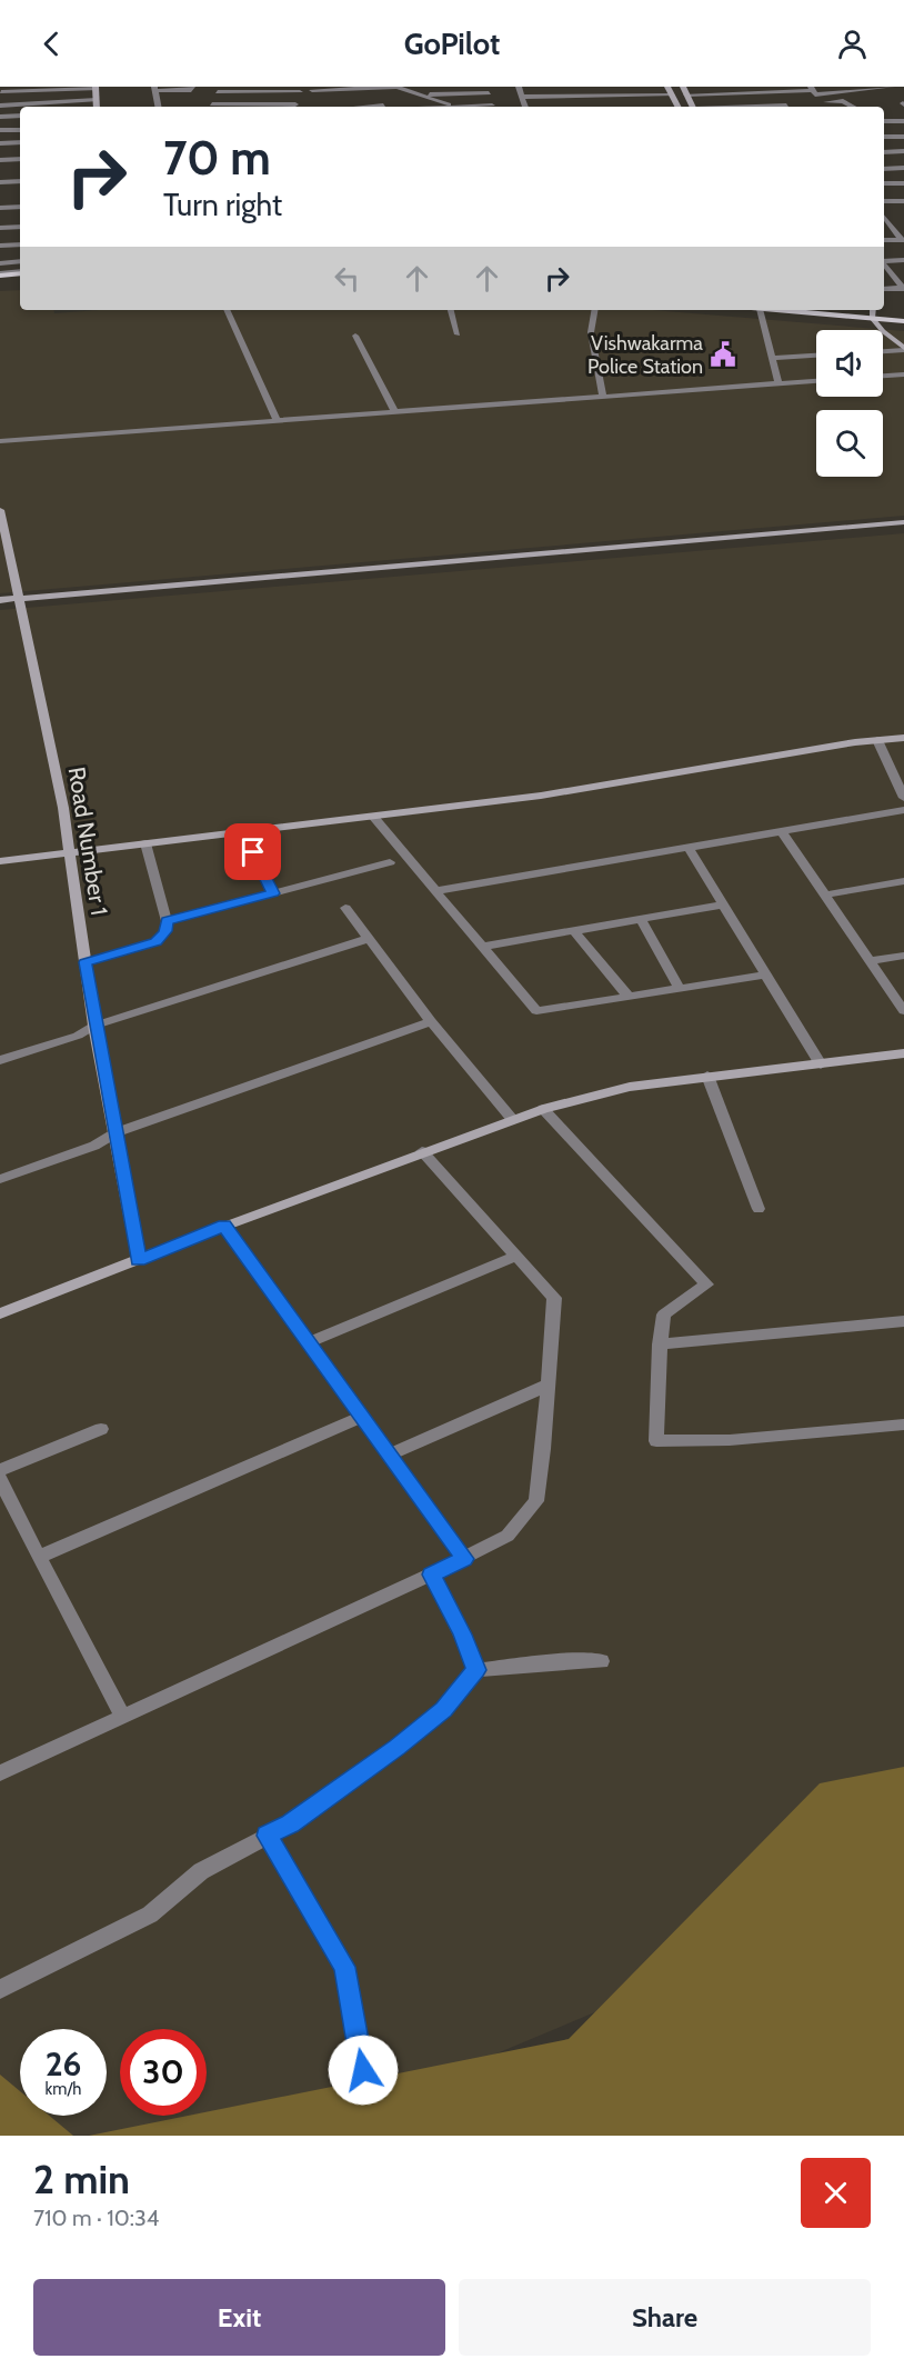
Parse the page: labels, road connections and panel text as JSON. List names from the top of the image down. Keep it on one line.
{"streets":{"street":["Road Number 1"]},"places":{"public building":["Vishwakarma Police Station"]},"page":{"header":"GoPilot","turn":["70 m","Turn right"],"speed":"26 km/h","limit":"30","heading":["2 min","710 m · 10:34"],"buttons":["Exit","Share"]}}
